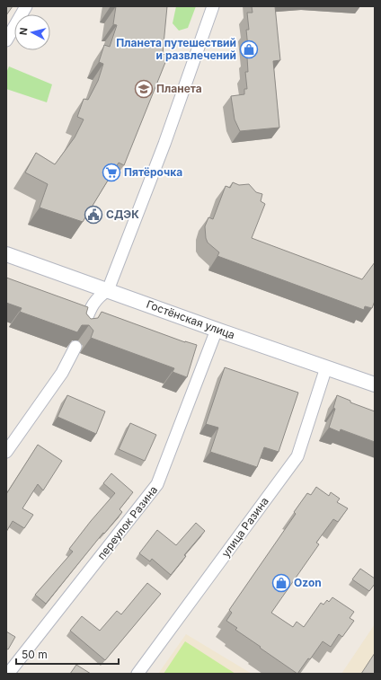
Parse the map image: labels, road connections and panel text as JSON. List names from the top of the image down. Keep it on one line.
{"streets":{"street":["Гостёнская улица","переулок Разина","улица Разина"]},"crossings":[["Гостёнская улица","переулок Разина"],["Гостёнская улица","улица Разина"]],"places":{"shop":["Планета путешествий и развлечений","Ozon"],"school or university":["Планета"],"supermarket":["Пятёрочка"],"public building":["СДЭК"]},"scale_bar":"50 m","north":"left"}
